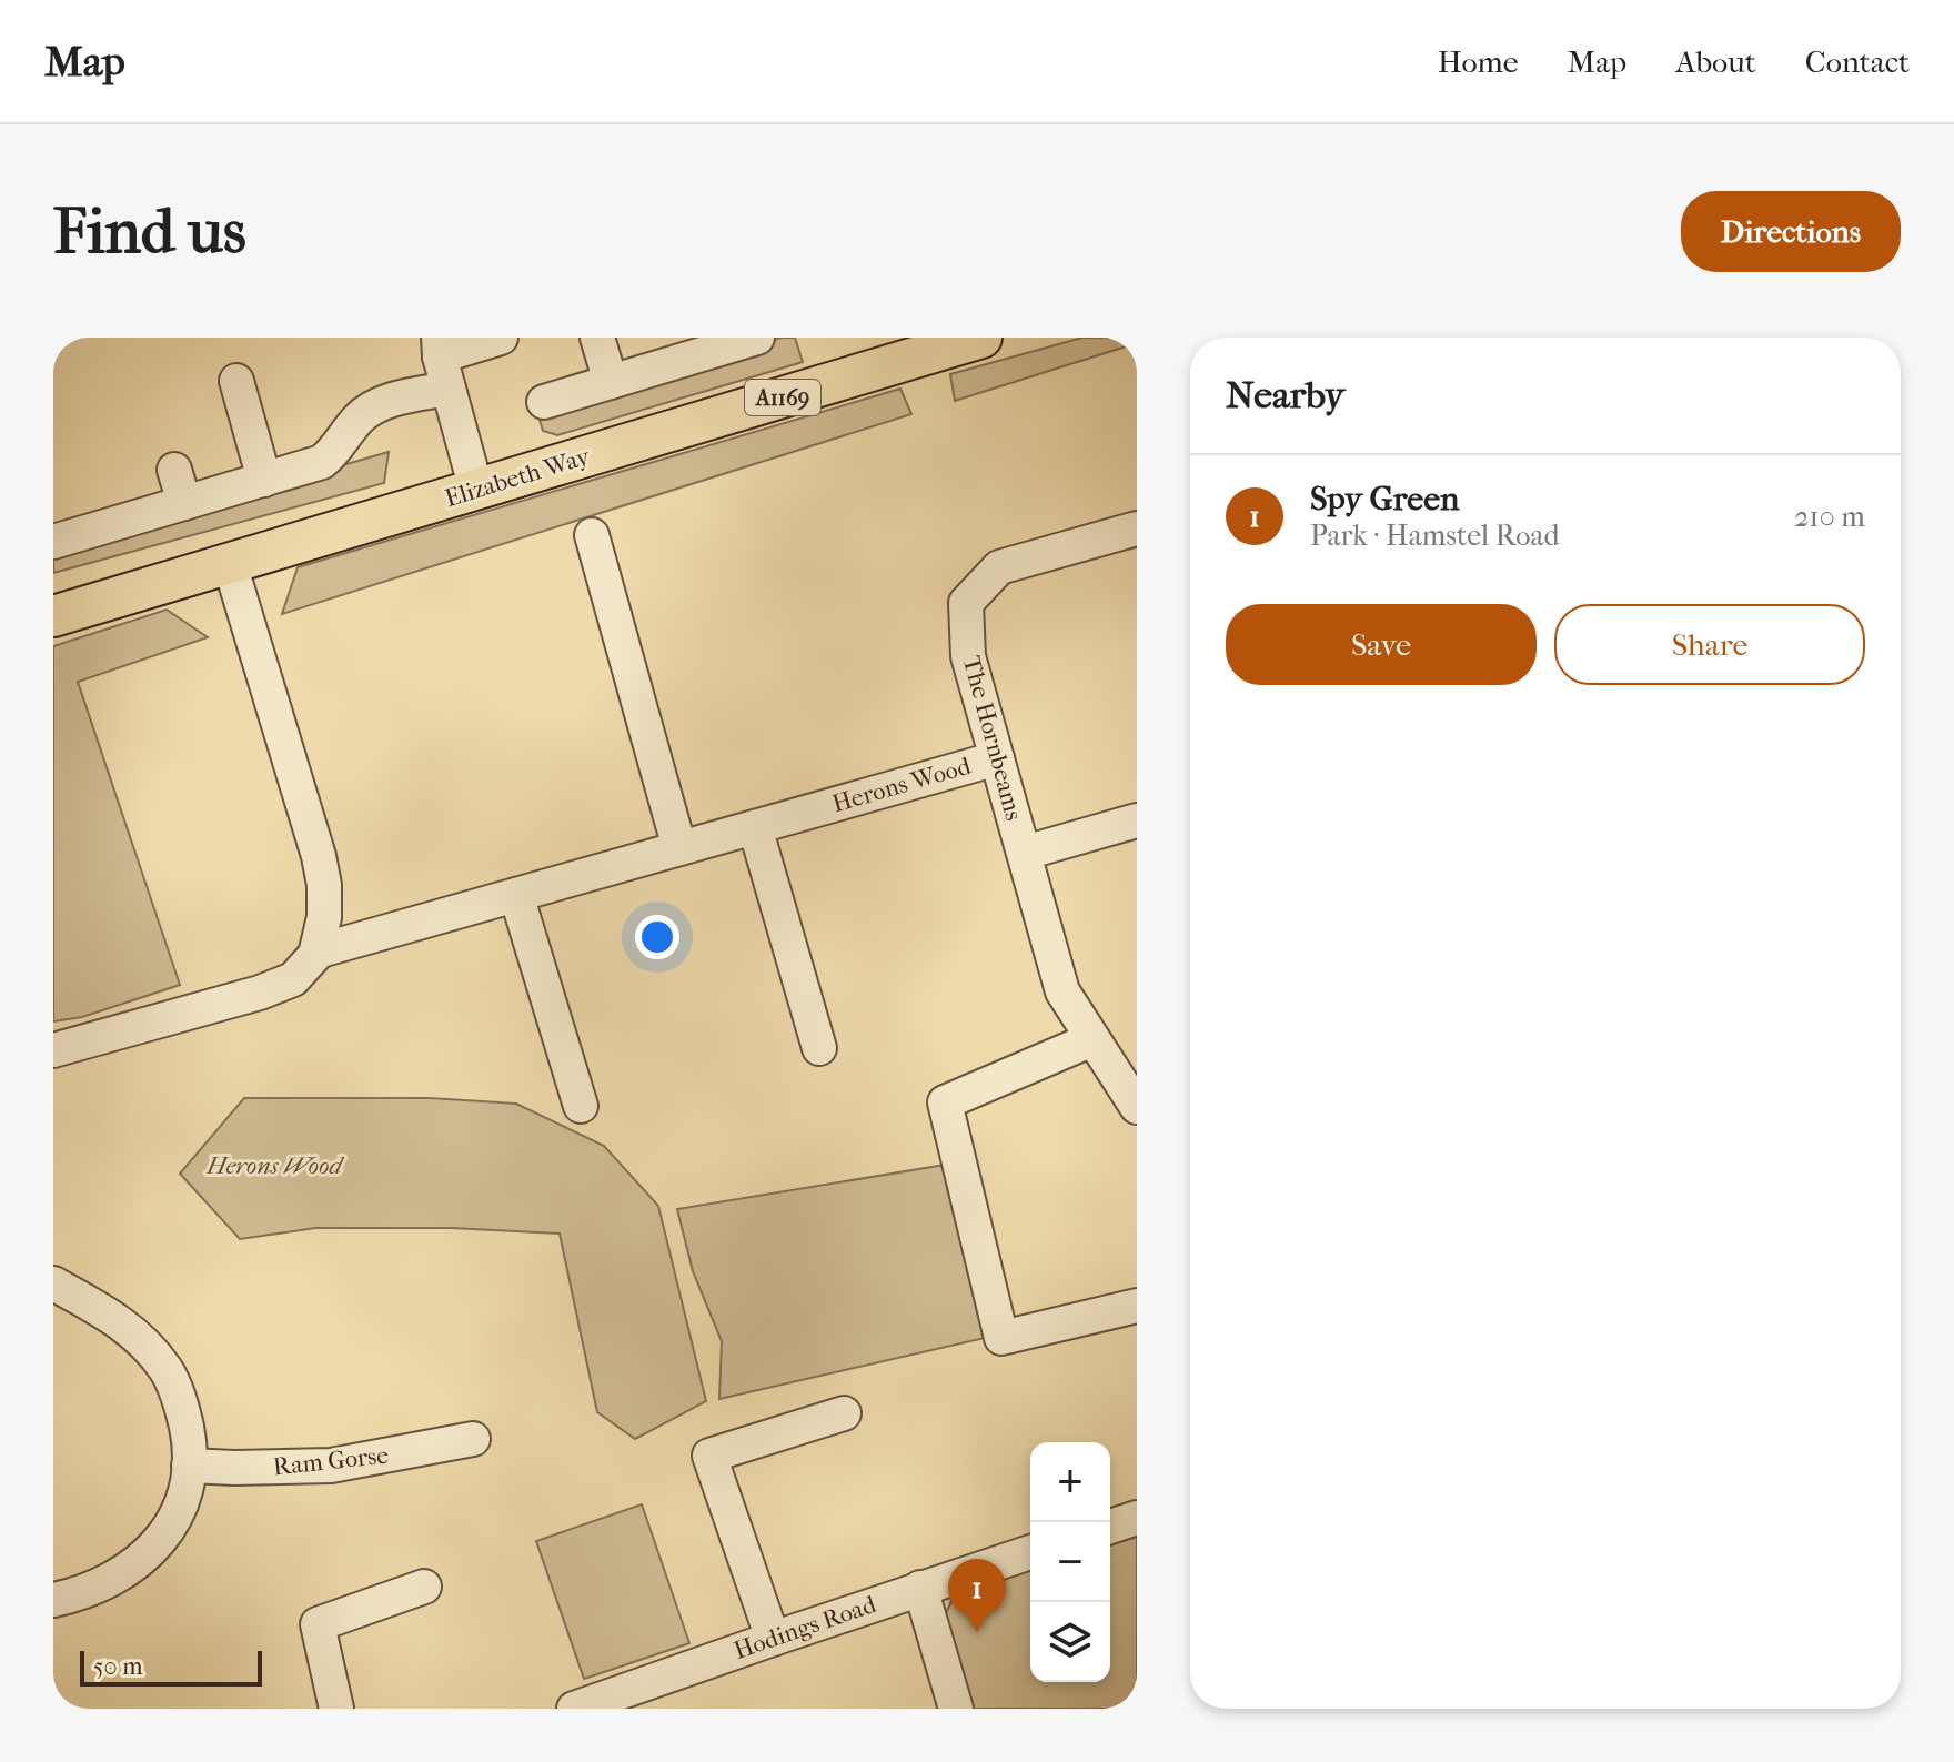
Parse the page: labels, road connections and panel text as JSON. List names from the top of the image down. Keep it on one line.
{"streets":{"main road":["A1169","Elizabeth Way"],"street":["The Hornbeams","Herons Wood","Ram Gorse","Hodings Road"]},"crossings":[["The Hornbeams","Herons Wood"]],"parks":["Herons Wood"],"scale_bar":"50 m","page":{"header":"Map","nav":["Home","Map","About","Contact"],"buttons":["Directions",["Save","Share"]],"title":"Find us","heading":"Nearby","list":[{"mark":"1","name":"Spy Green","note":"Park · Hamstel Road","value":"210 m"}],"map_buttons":["+","−"],"pins":"1","scale":"50 m"}}
